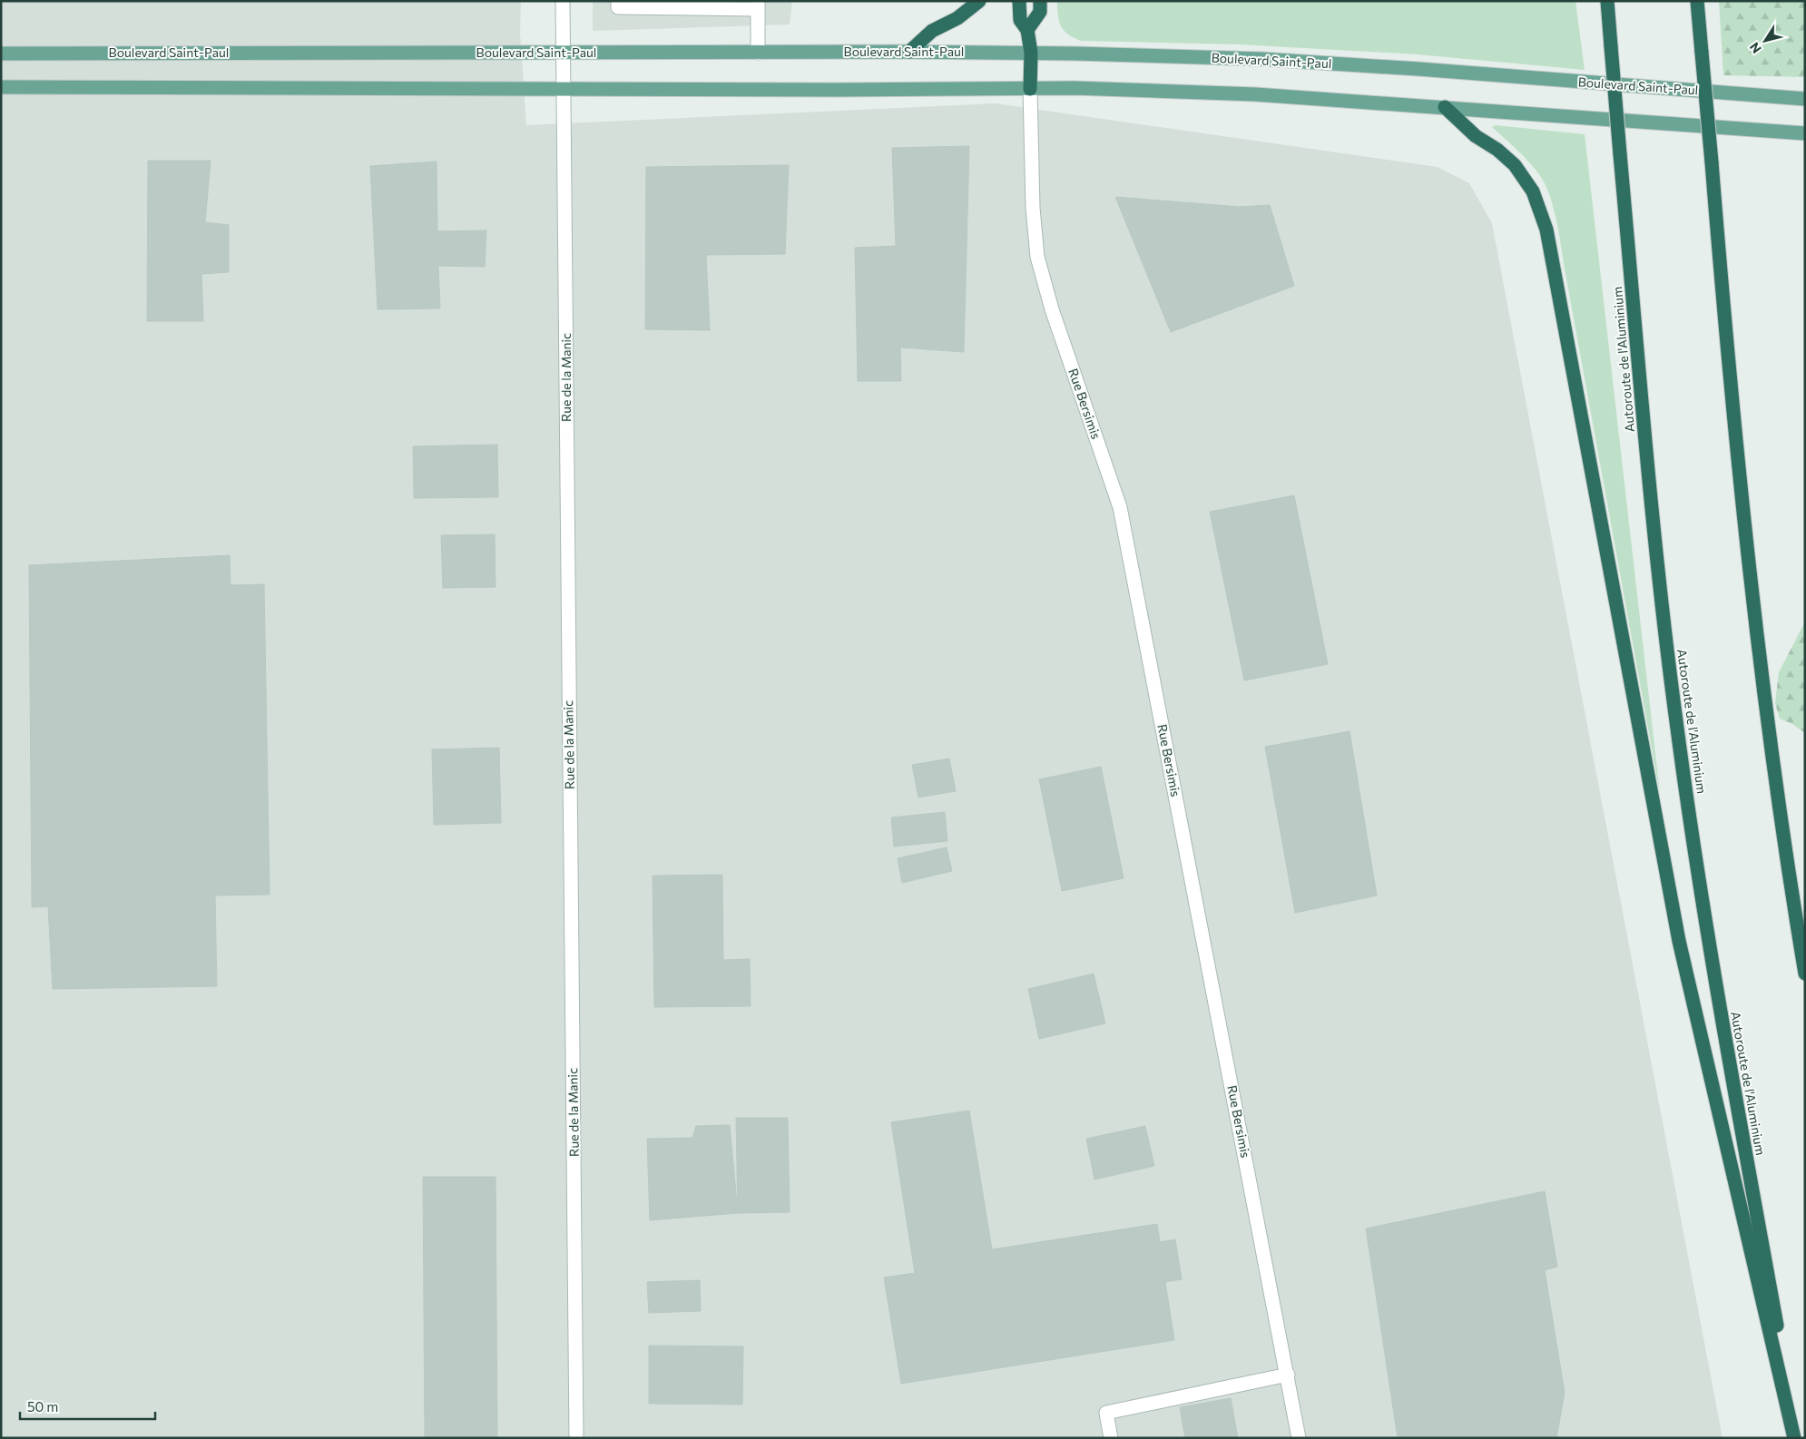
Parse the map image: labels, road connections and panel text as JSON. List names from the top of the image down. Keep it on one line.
{"streets":{"highway":["Autoroute de l'Aluminium"],"main road":["Boulevard Saint-Paul"],"street":["Rue de la Manic","Rue Bersimis"]},"crossings":[["Boulevard Saint-Paul","Rue de la Manic"]],"scale_bar":"50 m","north":"bottom left"}
